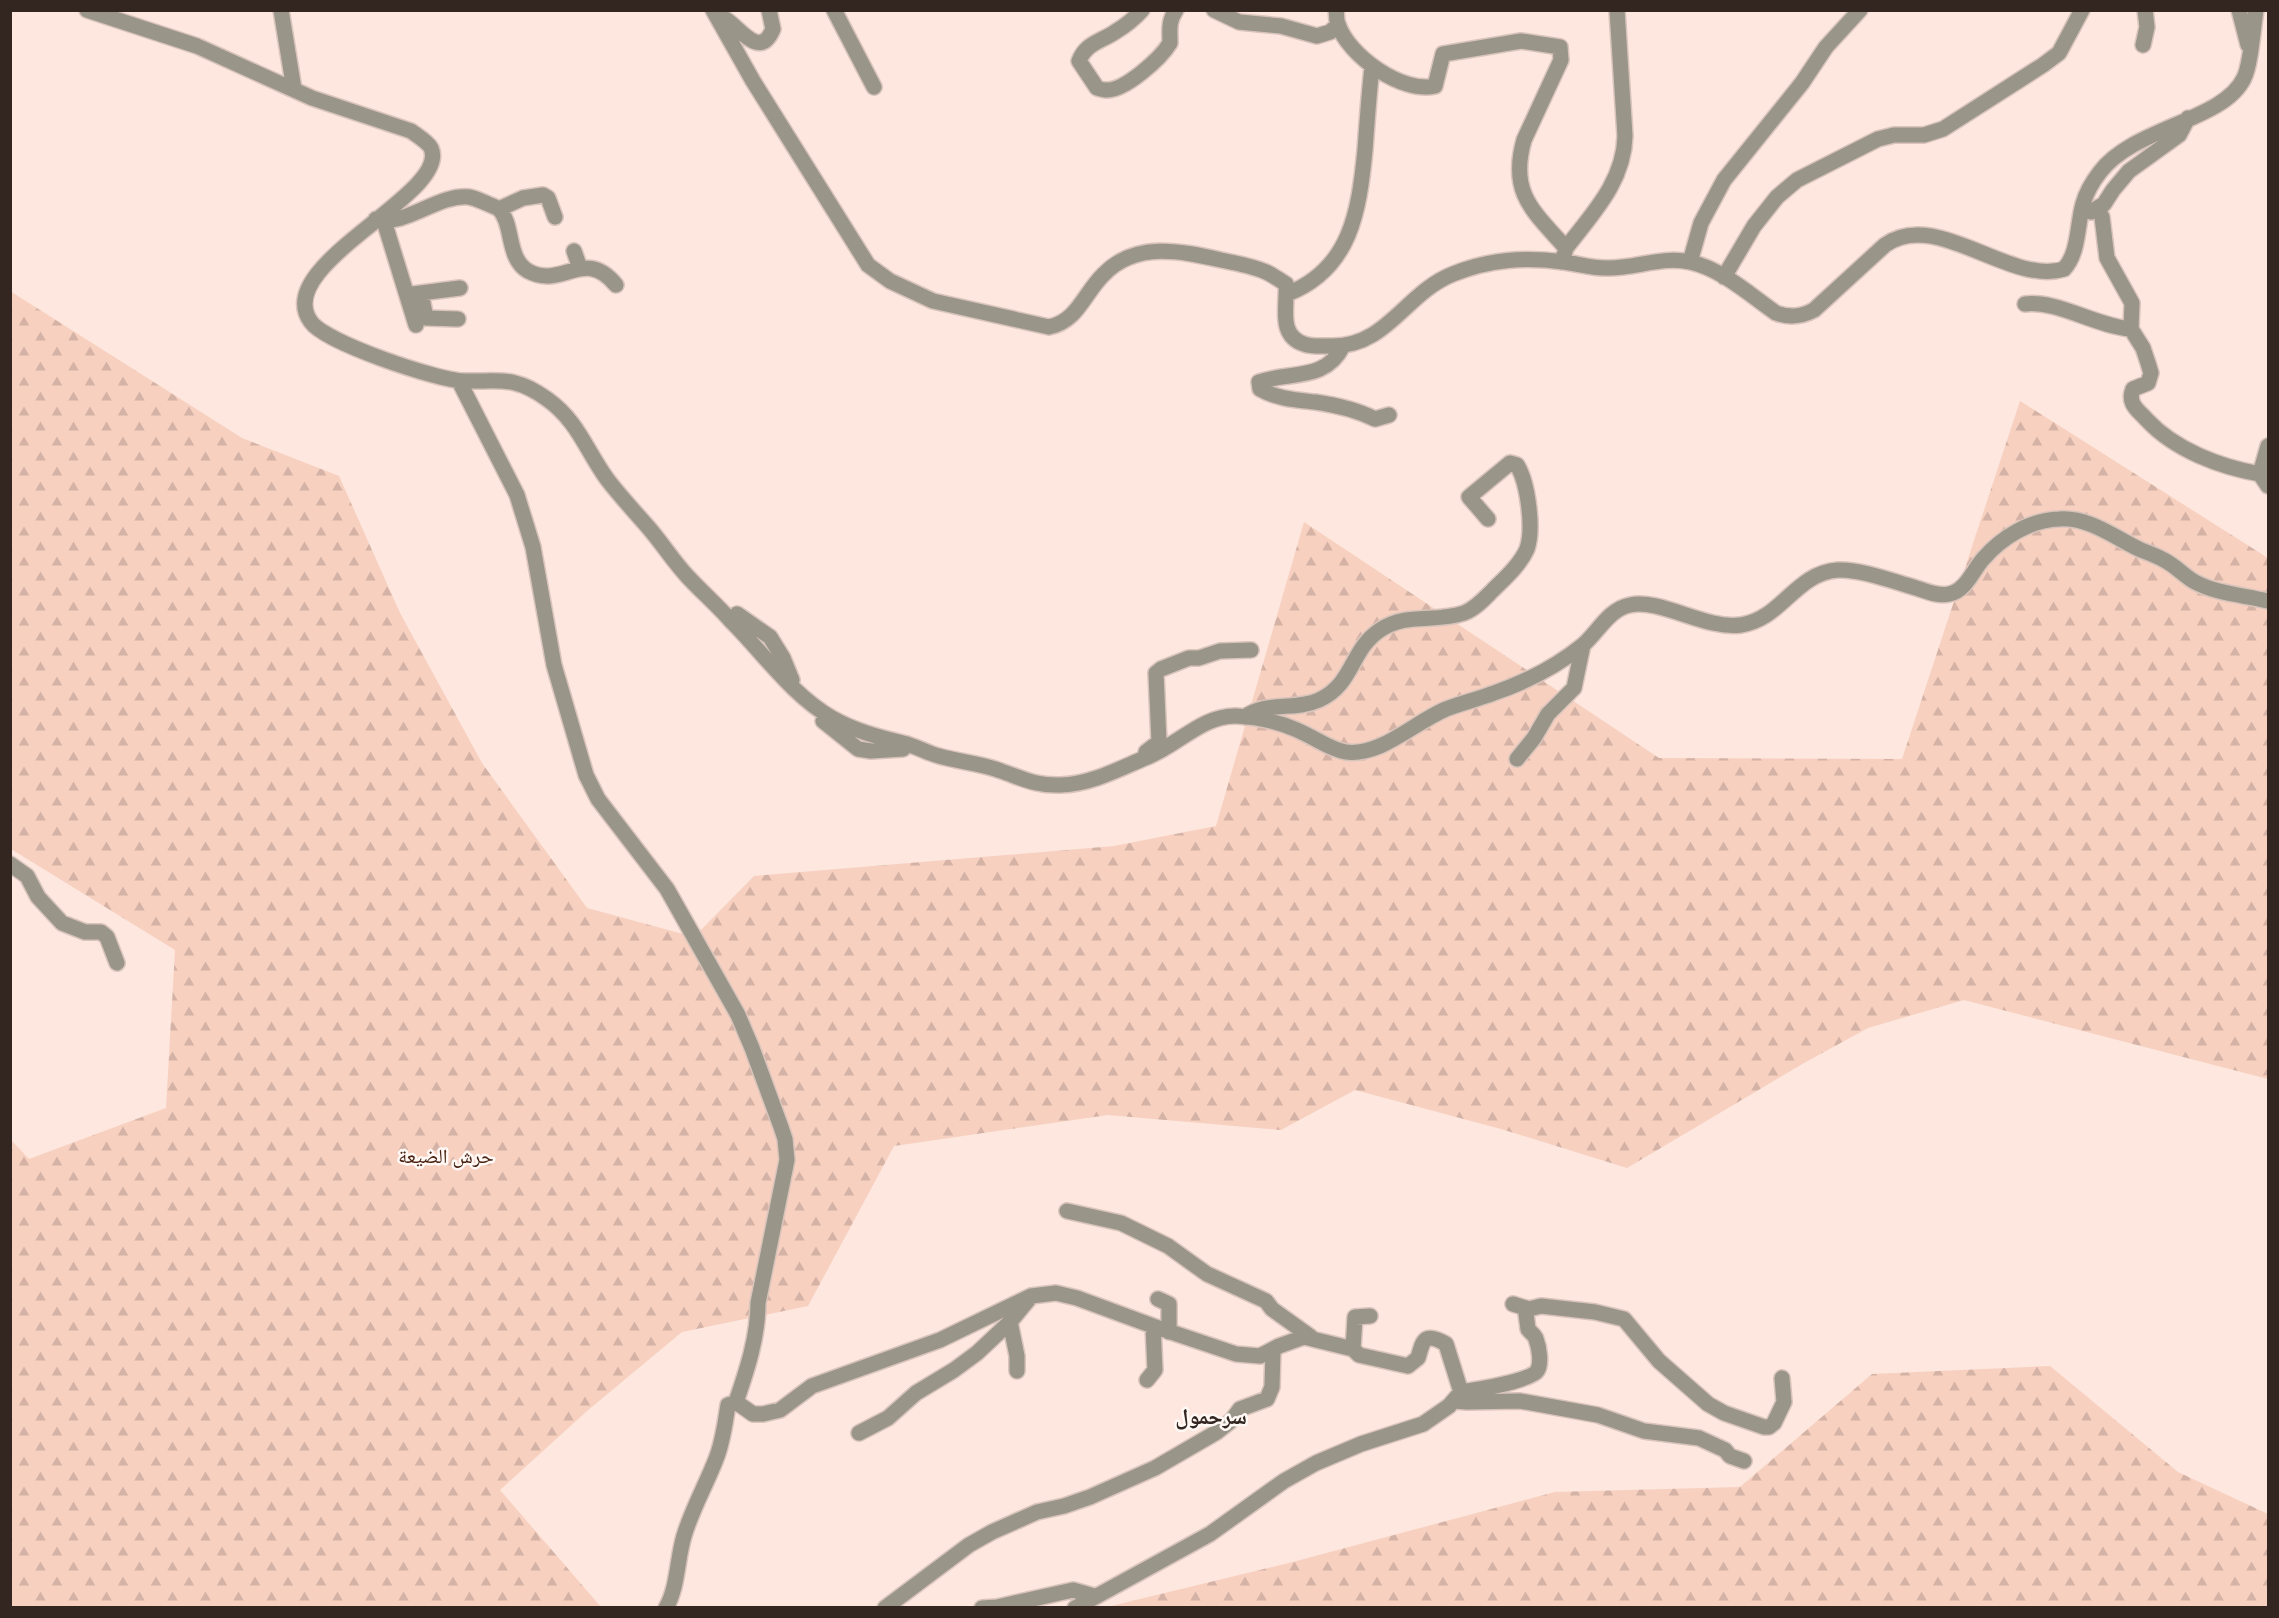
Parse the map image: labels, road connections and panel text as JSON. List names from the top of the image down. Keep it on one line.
{"districts":["سرحمول"],"parks":["حرش الضيعة"]}
